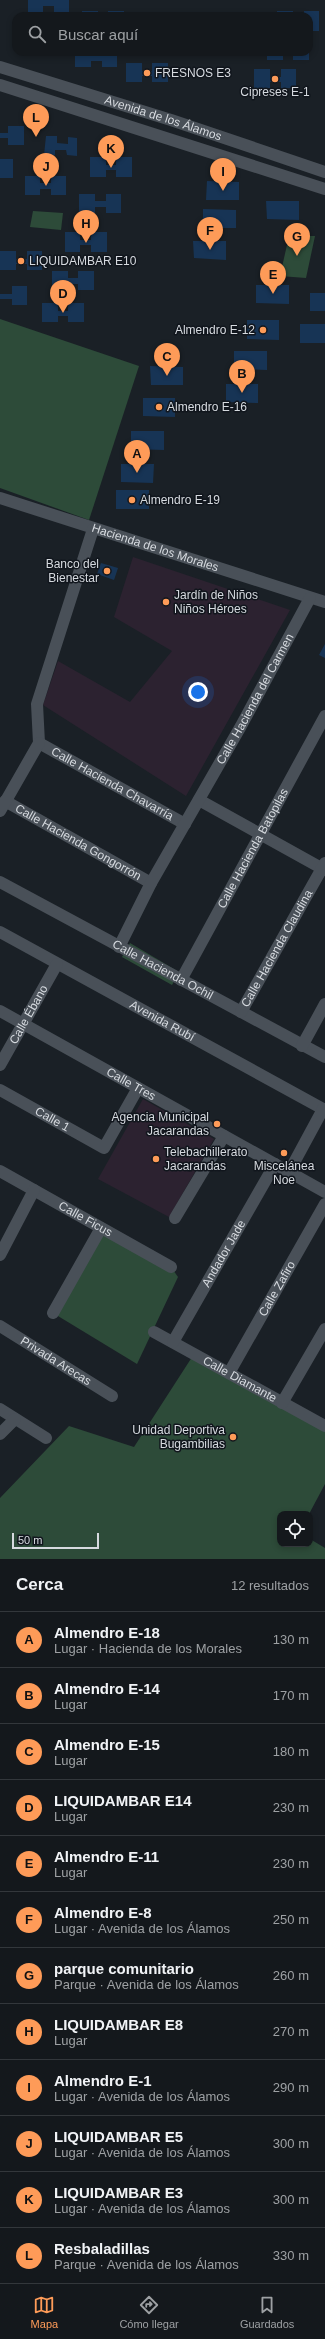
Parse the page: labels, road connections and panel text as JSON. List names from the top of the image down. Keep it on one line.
{"streets":{"street":["Avenida de los Álamos","Hacienda de los Morales","Calle Hacienda del Carmen","Calle Hacienda Chavarría","Calle Hacienda Gongorrón","Calle Hacienda Batopilas","Calle Hacienda Claudina","Calle Hacienda Ochil","Calle Ébano","Avenida Rubí","Calle Tres","Calle 1","Calle Ficus","Andador Jade","Calle Zafiro","Privada Arecas","Calle Diamante"]},"crossings":[["Hacienda de los Morales","Calle Hacienda del Carmen"],["Calle Hacienda del Carmen","Calle Hacienda Chavarría"],["Calle Hacienda del Carmen","Calle Hacienda Gongorrón"],["Calle Hacienda del Carmen","Calle Hacienda Ochil"],["Calle Hacienda Batopilas","Calle Hacienda Ochil"],["Calle Hacienda Claudina","Calle Hacienda Ochil"],["Calle Ébano","Avenida Rubí"],["Calle Ébano","Calle Tres"],["Calle Tres","Calle 1"],["Calle Tres","Andador Jade"],["Andador Jade","Calle Diamante"],["Calle Zafiro","Calle Diamante"]],"places":["FRESNOS E3","Cipreses E-1","LIQUIDAMBAR E10","Almendro E-12","Almendro E-16","Almendro E-19","Banco del Bienestar","Jardín de Niños Niños Héroes","Agencia Municipal Jacarandas","Miscelánea Noe","Telebachillerato Jacarandas","Unidad Deportiva Bugambilias"],"scale_bar":"50 m","page":{"search":"Buscar aquí","pins":["L","K","J","I","H","F","G","E","D","C","B","A"],"scale":"50 m","heading":["Cerca","12 resultados"],"list":[{"mark":"A","name":"Almendro E-18","note":"Lugar · Hacienda de los Morales","value":"130 m"},{"mark":"B","name":"Almendro E-14","note":"Lugar","value":"170 m"},{"mark":"C","name":"Almendro E-15","note":"Lugar","value":"180 m"},{"mark":"D","name":"LIQUIDAMBAR E14","note":"Lugar","value":"230 m"},{"mark":"E","name":"Almendro E-11","note":"Lugar","value":"230 m"},{"mark":"F","name":"Almendro E-8","note":"Lugar · Avenida de los Álamos","value":"250 m"},{"mark":"G","name":"parque comunitario","note":"Parque · Avenida de los Álamos","value":"260 m"},{"mark":"H","name":"LIQUIDAMBAR E8","note":"Lugar","value":"270 m"},{"mark":"I","name":"Almendro E-1","note":"Lugar · Avenida de los Álamos","value":"290 m"},{"mark":"J","name":"LIQUIDAMBAR E5","note":"Lugar · Avenida de los Álamos","value":"300 m"},{"mark":"K","name":"LIQUIDAMBAR E3","note":"Lugar · Avenida de los Álamos","value":"300 m"},{"mark":"L","name":"Resbaladillas","note":"Parque · Avenida de los Álamos","value":"330 m"}],"nav":["Mapa","Cómo llegar","Guardados"]}}
